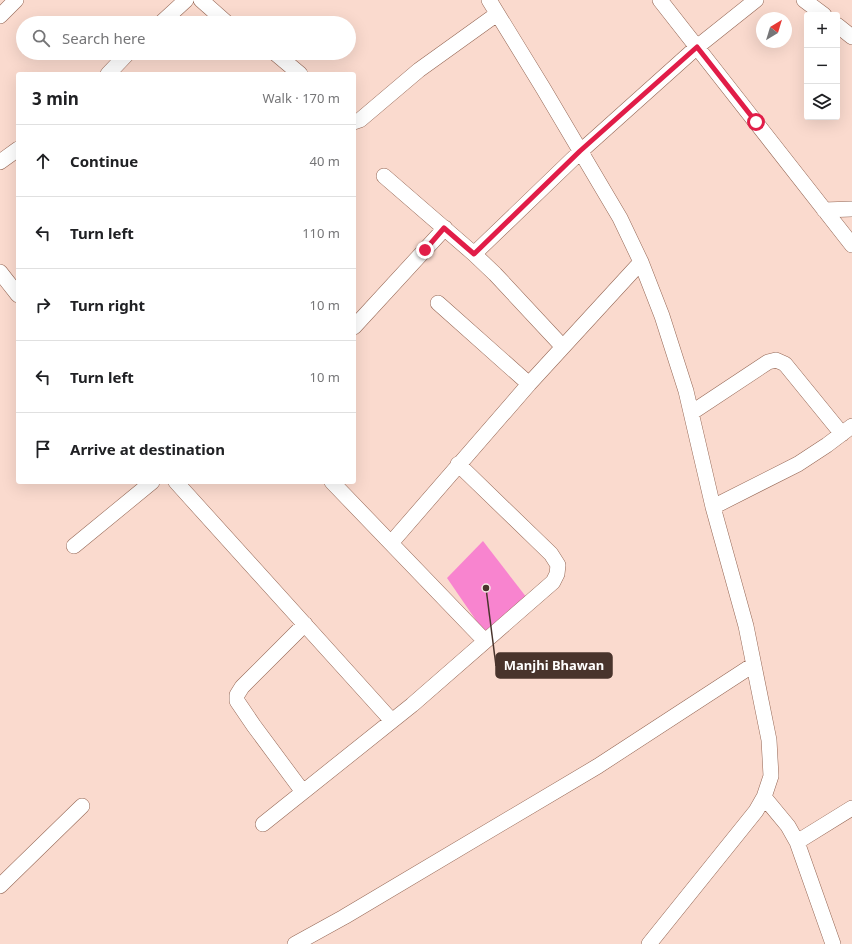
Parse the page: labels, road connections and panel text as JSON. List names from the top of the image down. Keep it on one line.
{"places":["Manjhi Bhawan"],"north":"top right","page":{"map_buttons":["+","−"],"search":"Search here","heading":["3 min","Walk · 170 m"],"list":[["Continue","40 m"],["Turn left","110 m"],["Turn right","10 m"],["Turn left","10 m"],"Arrive at destination"]}}
